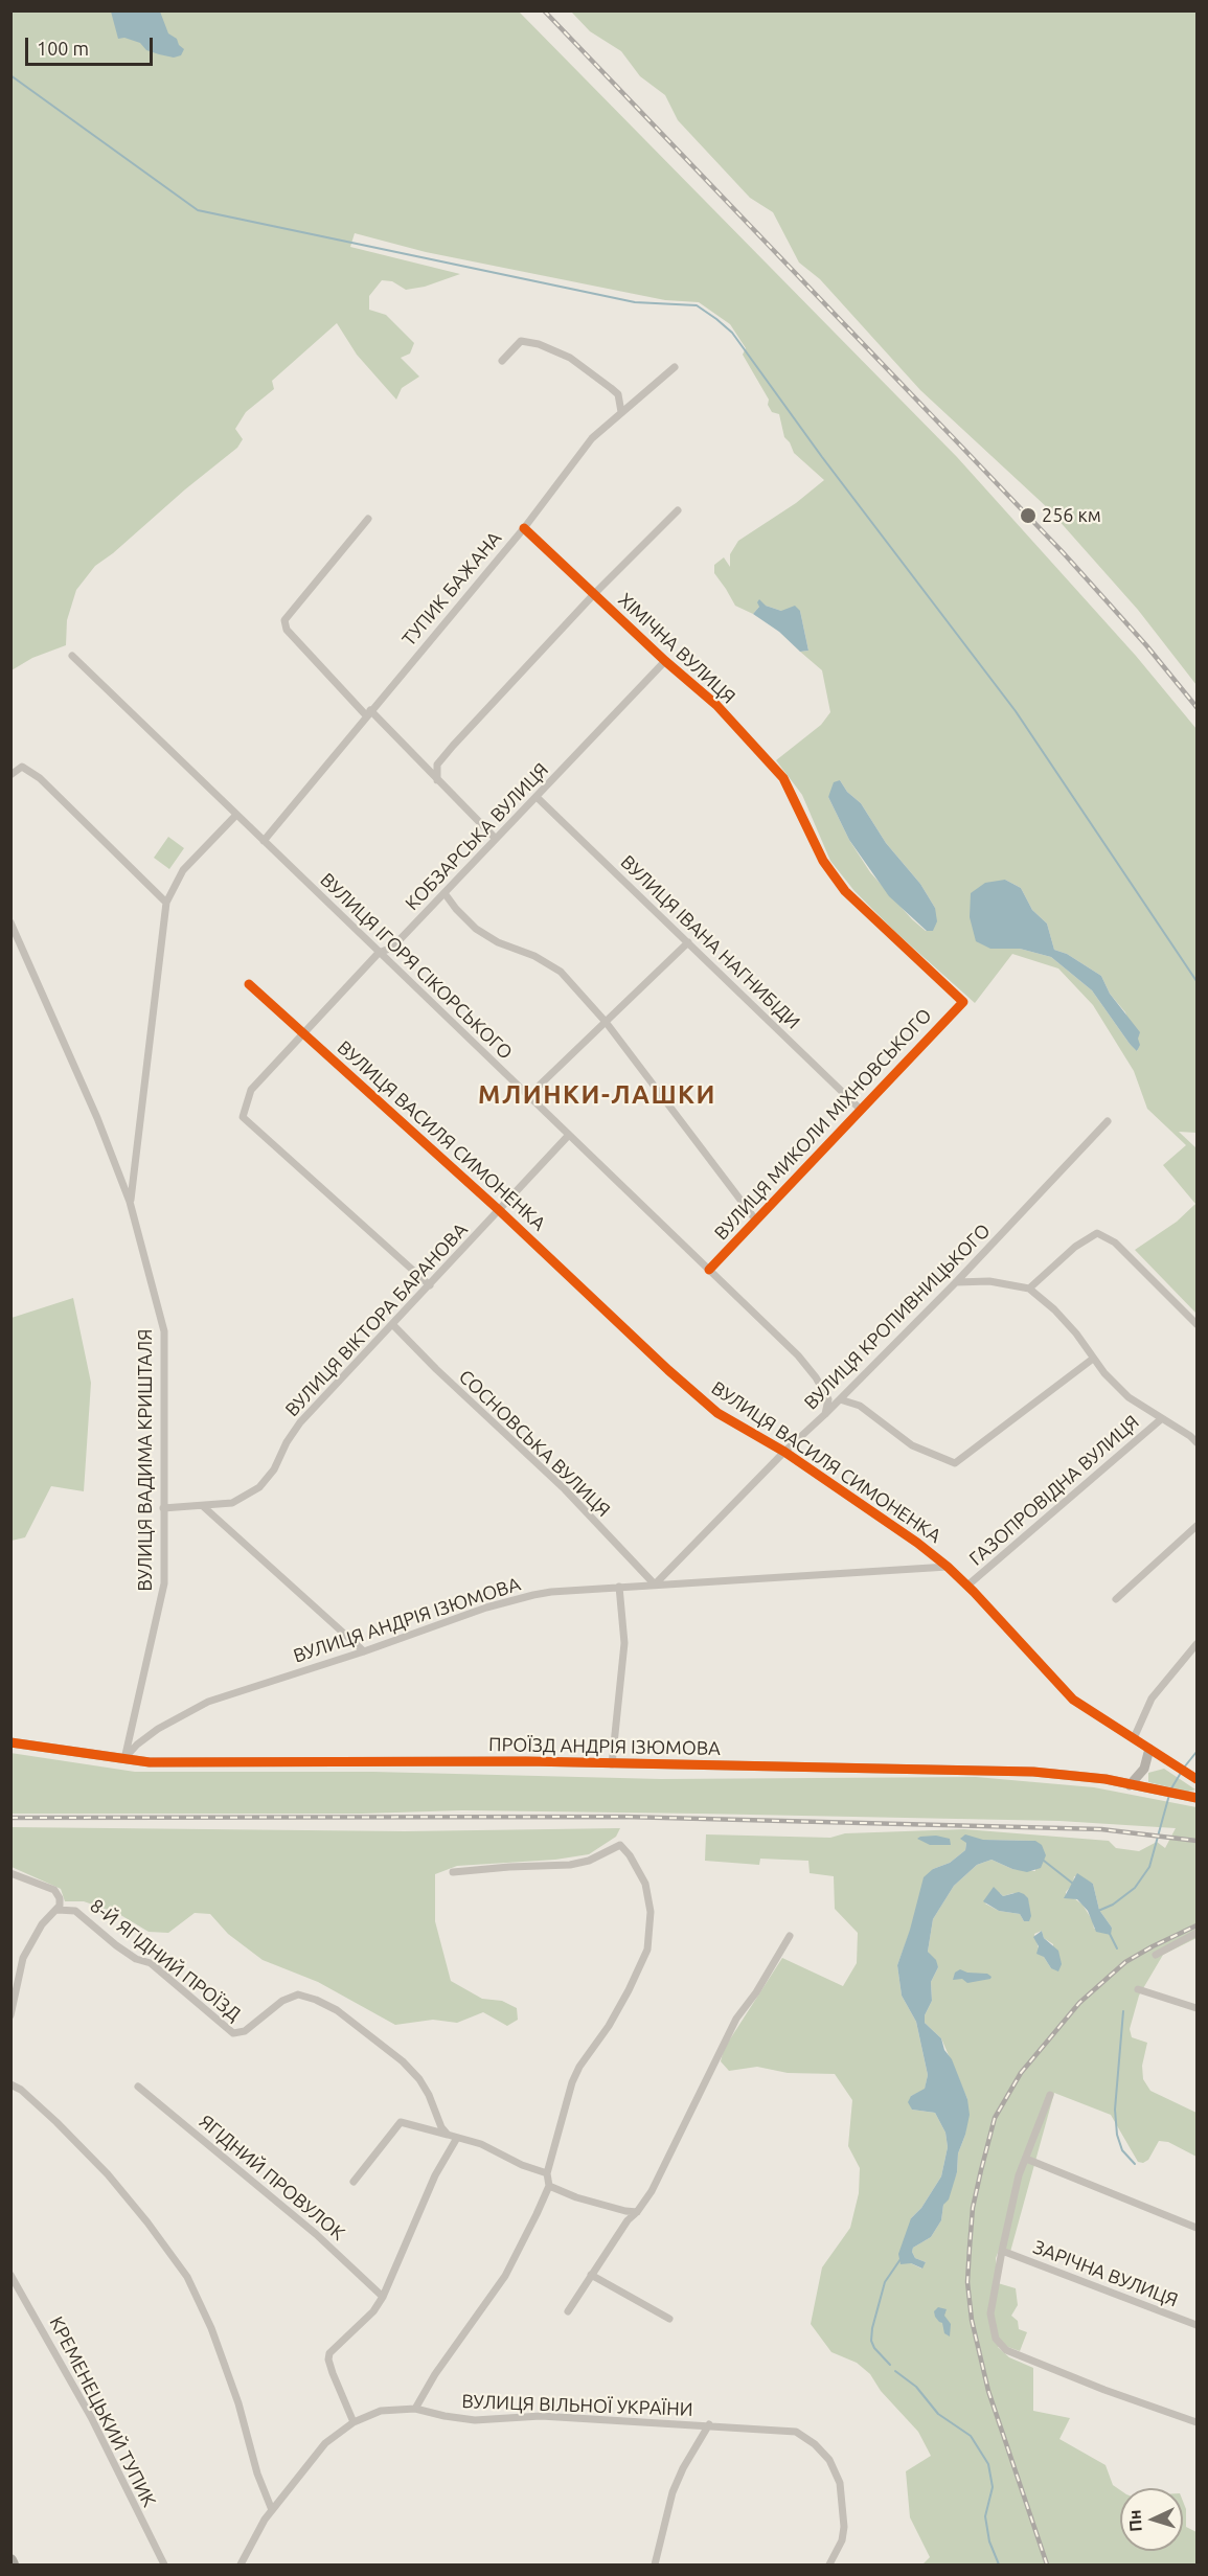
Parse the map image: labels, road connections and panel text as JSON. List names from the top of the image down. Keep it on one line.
{"streets":{"street":["ТУПИК БАЖАНА","ХІМІЧНА ВУЛИЦЯ","КОБЗАРСЬКА ВУЛИЦЯ","ВУЛИЦЯ ІВАНА НАГНИБІДИ","ВУЛИЦЯ ІГОРЯ СІКОРСЬКОГО","ВУЛИЦЯ МИКОЛИ МІХНОВСЬКОГО","ВУЛИЦЯ ВАСИЛЯ СИМОНЕНКА","ВУЛИЦЯ КРОПИВНИЦЬКОГО","ВУЛИЦЯ ВІКТОРА БАРАНОВА","СОСНОВСЬКА ВУЛИЦЯ","ВУЛИЦЯ ВАДИМА КРИШТАЛЯ","ГАЗОПРОВІДНА ВУЛИЦЯ","ВУЛИЦЯ АНДРІЯ ІЗЮМОВА","ПРОЇЗД АНДРІЯ ІЗЮМОВА","8-Й ЯГІДНИЙ ПРОЇЗД","ЯГІДНИЙ ПРОВУЛОК","ЗАРІЧНА ВУЛИЦЯ","ВУЛИЦЯ ВІЛЬНОЇ УКРАЇНИ","КРЕМЕНЕЦЬКИЙ ТУПИК"]},"crossings":[["ТУПИК БАЖАНА","ХІМІЧНА ВУЛИЦЯ"],["ТУПИК БАЖАНА","ВУЛИЦЯ ІГОРЯ СІКОРСЬКОГО"],["ХІМІЧНА ВУЛИЦЯ","КОБЗАРСЬКА ВУЛИЦЯ"],["ХІМІЧНА ВУЛИЦЯ","ВУЛИЦЯ МИКОЛИ МІХНОВСЬКОГО"],["КОБЗАРСЬКА ВУЛИЦЯ","ВУЛИЦЯ ІВАНА НАГНИБІДИ"],["КОБЗАРСЬКА ВУЛИЦЯ","ВУЛИЦЯ ІГОРЯ СІКОРСЬКОГО"],["КОБЗАРСЬКА ВУЛИЦЯ","ВУЛИЦЯ ВАСИЛЯ СИМОНЕНКА"],["КОБЗАРСЬКА ВУЛИЦЯ","ВУЛИЦЯ ВІКТОРА БАРАНОВА"],["ВУЛИЦЯ ІВАНА НАГНИБІДИ","ВУЛИЦЯ МИКОЛИ МІХНОВСЬКОГО"],["ВУЛИЦЯ ІГОРЯ СІКОРСЬКОГО","ВУЛИЦЯ МИКОЛИ МІХНОВСЬКОГО"],["ВУЛИЦЯ ІГОРЯ СІКОРСЬКОГО","ВУЛИЦЯ КРОПИВНИЦЬКОГО"],["ВУЛИЦЯ ІГОРЯ СІКОРСЬКОГО","ВУЛИЦЯ ВІКТОРА БАРАНОВА"],["ВУЛИЦЯ ВАСИЛЯ СИМОНЕНКА","ВУЛИЦЯ КРОПИВНИЦЬКОГО"],["ВУЛИЦЯ ВАСИЛЯ СИМОНЕНКА","ВУЛИЦЯ ВІКТОРА БАРАНОВА"],["ВУЛИЦЯ ВАСИЛЯ СИМОНЕНКА","ГАЗОПРОВІДНА ВУЛИЦЯ"],["ВУЛИЦЯ ВАСИЛЯ СИМОНЕНКА","ВУЛИЦЯ АНДРІЯ ІЗЮМОВА"],["ВУЛИЦЯ КРОПИВНИЦЬКОГО","СОСНОВСЬКА ВУЛИЦЯ"],["ВУЛИЦЯ КРОПИВНИЦЬКОГО","ГАЗОПРОВІДНА ВУЛИЦЯ"],["ВУЛИЦЯ КРОПИВНИЦЬКОГО","ВУЛИЦЯ АНДРІЯ ІЗЮМОВА"],["ВУЛИЦЯ ВІКТОРА БАРАНОВА","СОСНОВСЬКА ВУЛИЦЯ"],["ВУЛИЦЯ ВІКТОРА БАРАНОВА","ВУЛИЦЯ ВАДИМА КРИШТАЛЯ"],["СОСНОВСЬКА ВУЛИЦЯ","ВУЛИЦЯ АНДРІЯ ІЗЮМОВА"],["ВУЛИЦЯ ВАДИМА КРИШТАЛЯ","ВУЛИЦЯ АНДРІЯ ІЗЮМОВА"],["ВУЛИЦЯ ВАДИМА КРИШТАЛЯ","ПРОЇЗД АНДРІЯ ІЗЮМОВА"],["ВУЛИЦЯ АНДРІЯ ІЗЮМОВА","ПРОЇЗД АНДРІЯ ІЗЮМОВА"]],"districts":["МЛИНКИ-ЛАШКИ"],"places":["256 км"],"scale_bar":"100 m","north":"left"}
